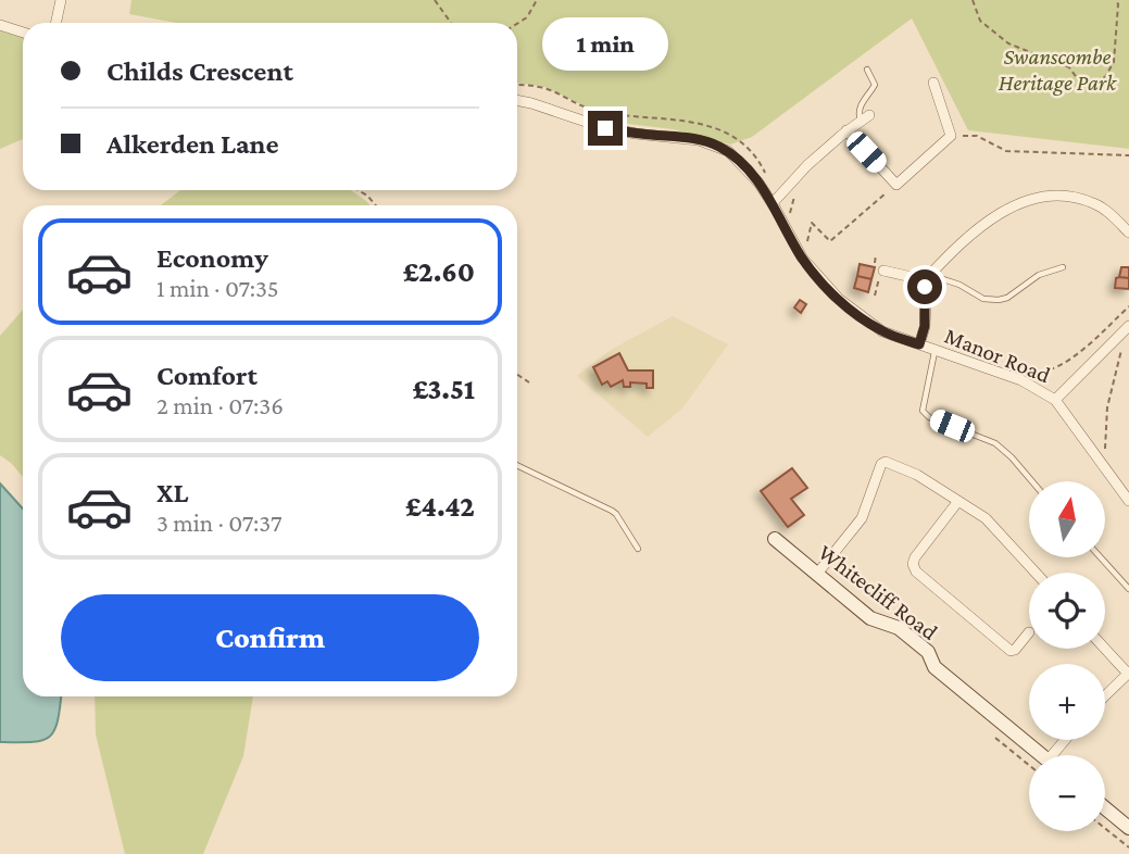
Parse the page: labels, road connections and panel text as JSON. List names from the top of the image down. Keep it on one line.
{"streets":{"street":["Manor Road","Whitecliff Road"]},"parks":["Swanscombe Heritage Park"],"north":"top","page":{"bubble":"1 min","banner":["Childs Crescent","Alkerden Lane"],"list":[{"name":"Economy","note":"1 min · 07:35","value":"£2.60"},{"name":"Comfort","note":"2 min · 07:36","value":"£3.51"},{"name":"XL","note":"3 min · 07:37","value":"£4.42"}],"map_buttons":["+","−"],"buttons":"Confirm"}}
